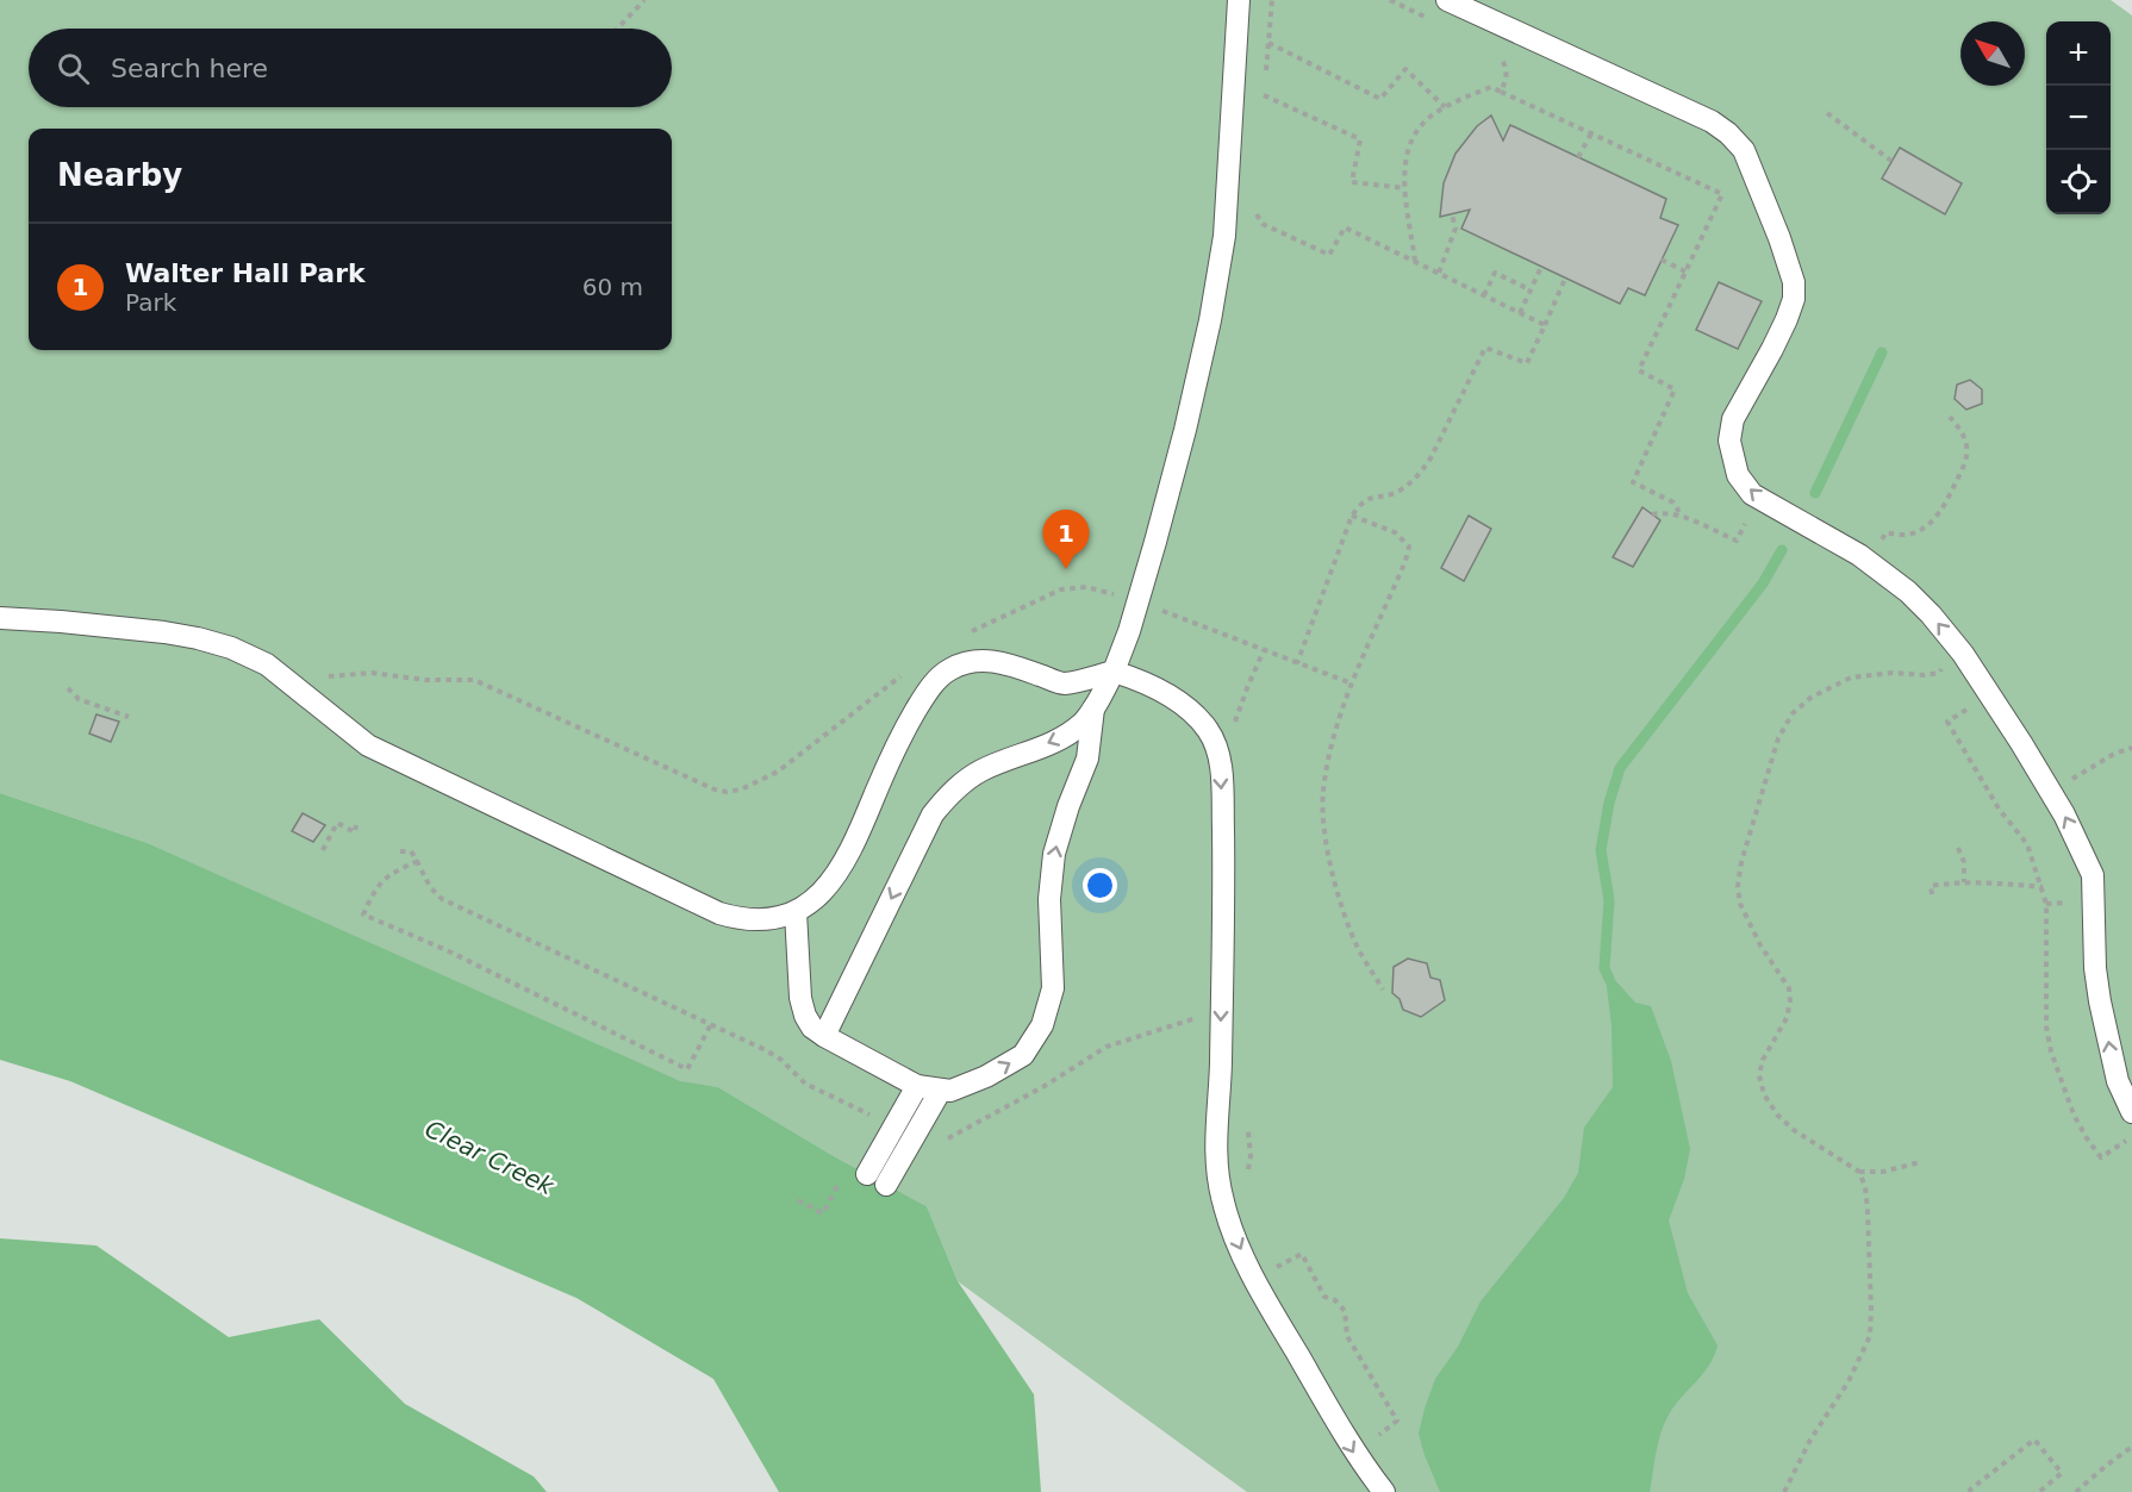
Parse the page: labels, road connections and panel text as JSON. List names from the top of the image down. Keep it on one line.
{"water":["Clear Creek"],"north":"top left","page":{"map_buttons":["+","−"],"search":"Search here","heading":"Nearby","list":[{"mark":"1","name":"Walter Hall Park","note":"Park","value":"60 m"}],"pins":"1"}}
